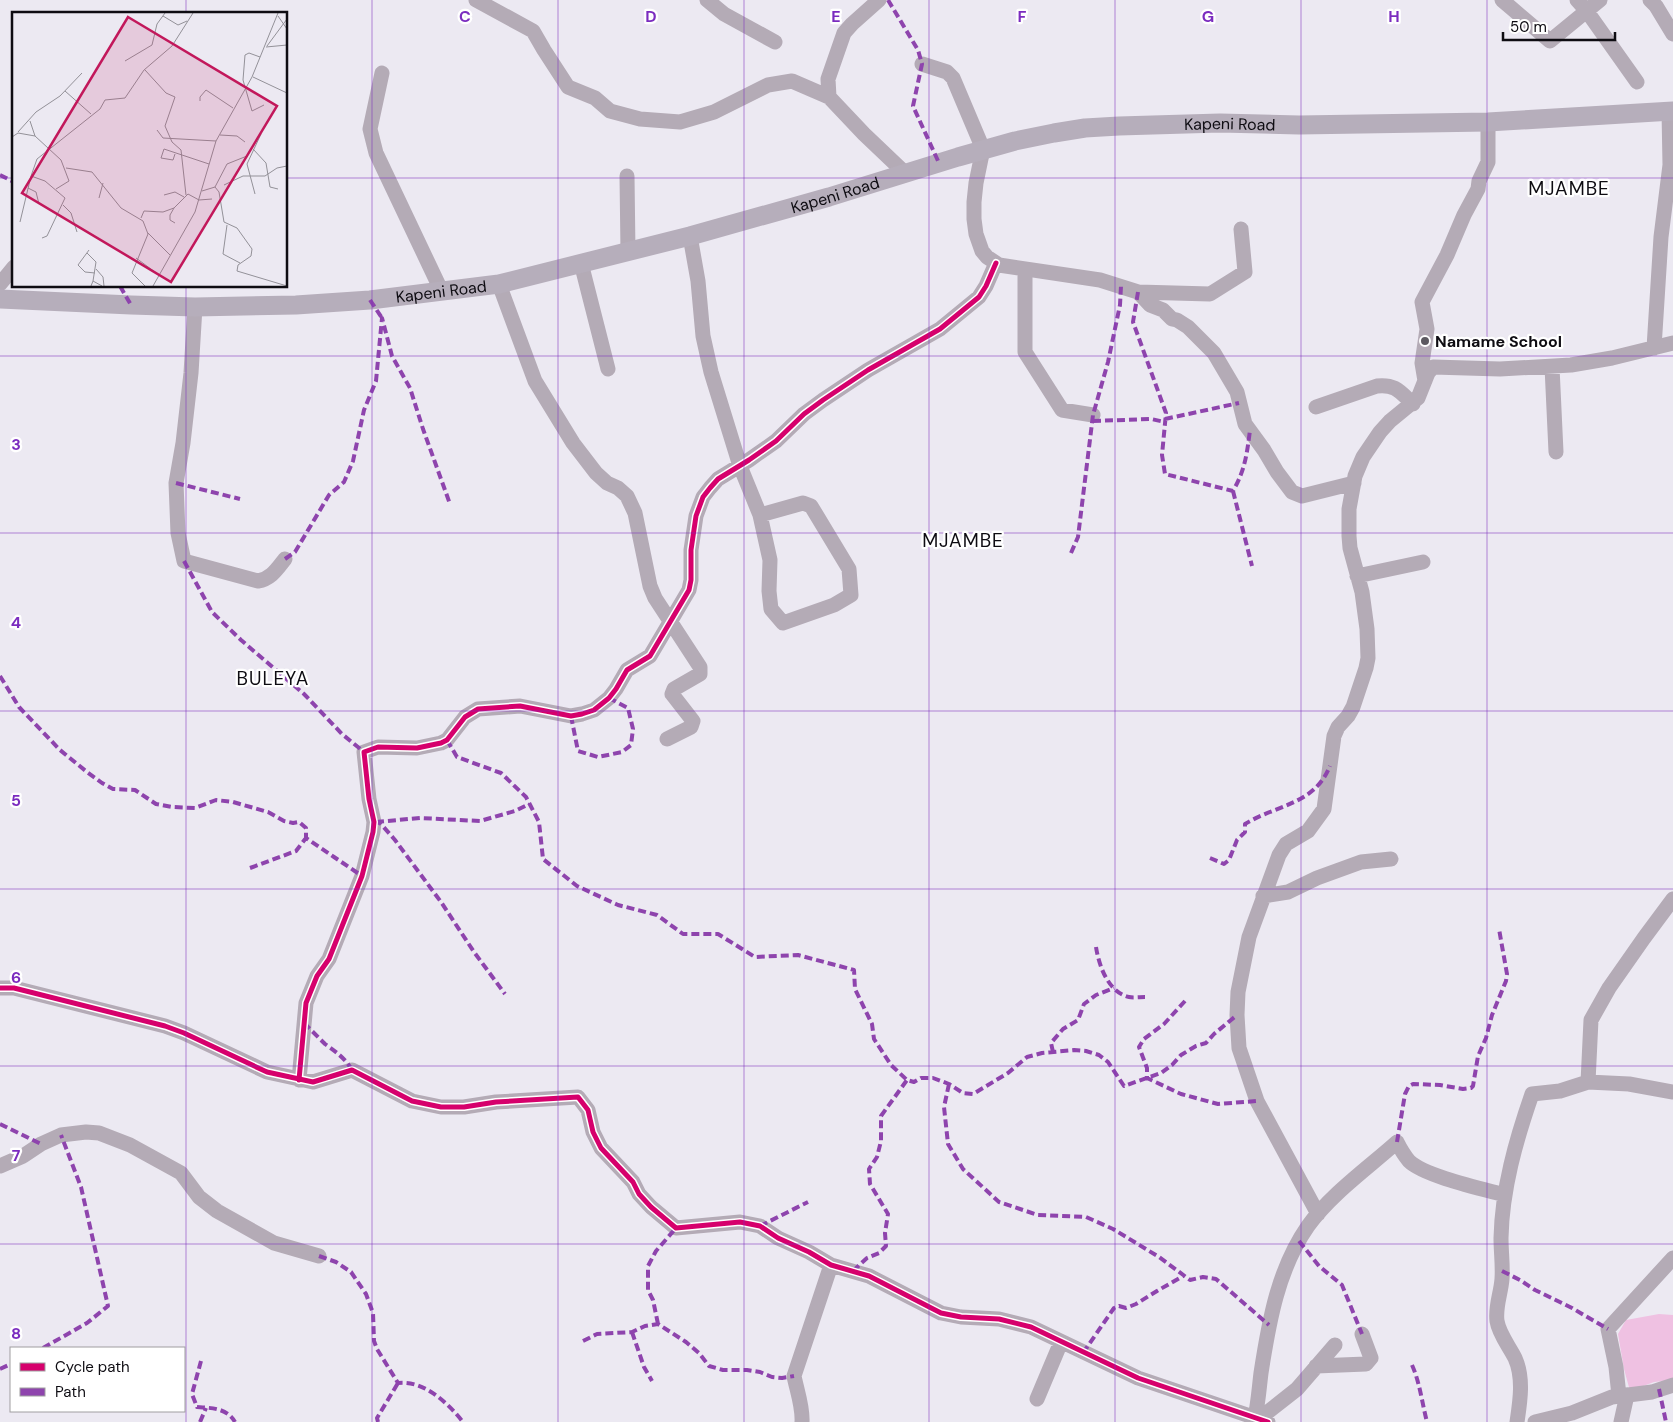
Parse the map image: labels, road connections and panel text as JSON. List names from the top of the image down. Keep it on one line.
{"streets":{"main road":["Kapeni Road"]},"districts":["MJAMBE","MJAMBE","BULEYA"],"places":["Namame School"],"legend":["Cycle path","Path"],"scale_bar":"50 m","grid":{"columns":["C","D","E","F","G","H"],"rows":["3","4","5","6","7","8"]}}
